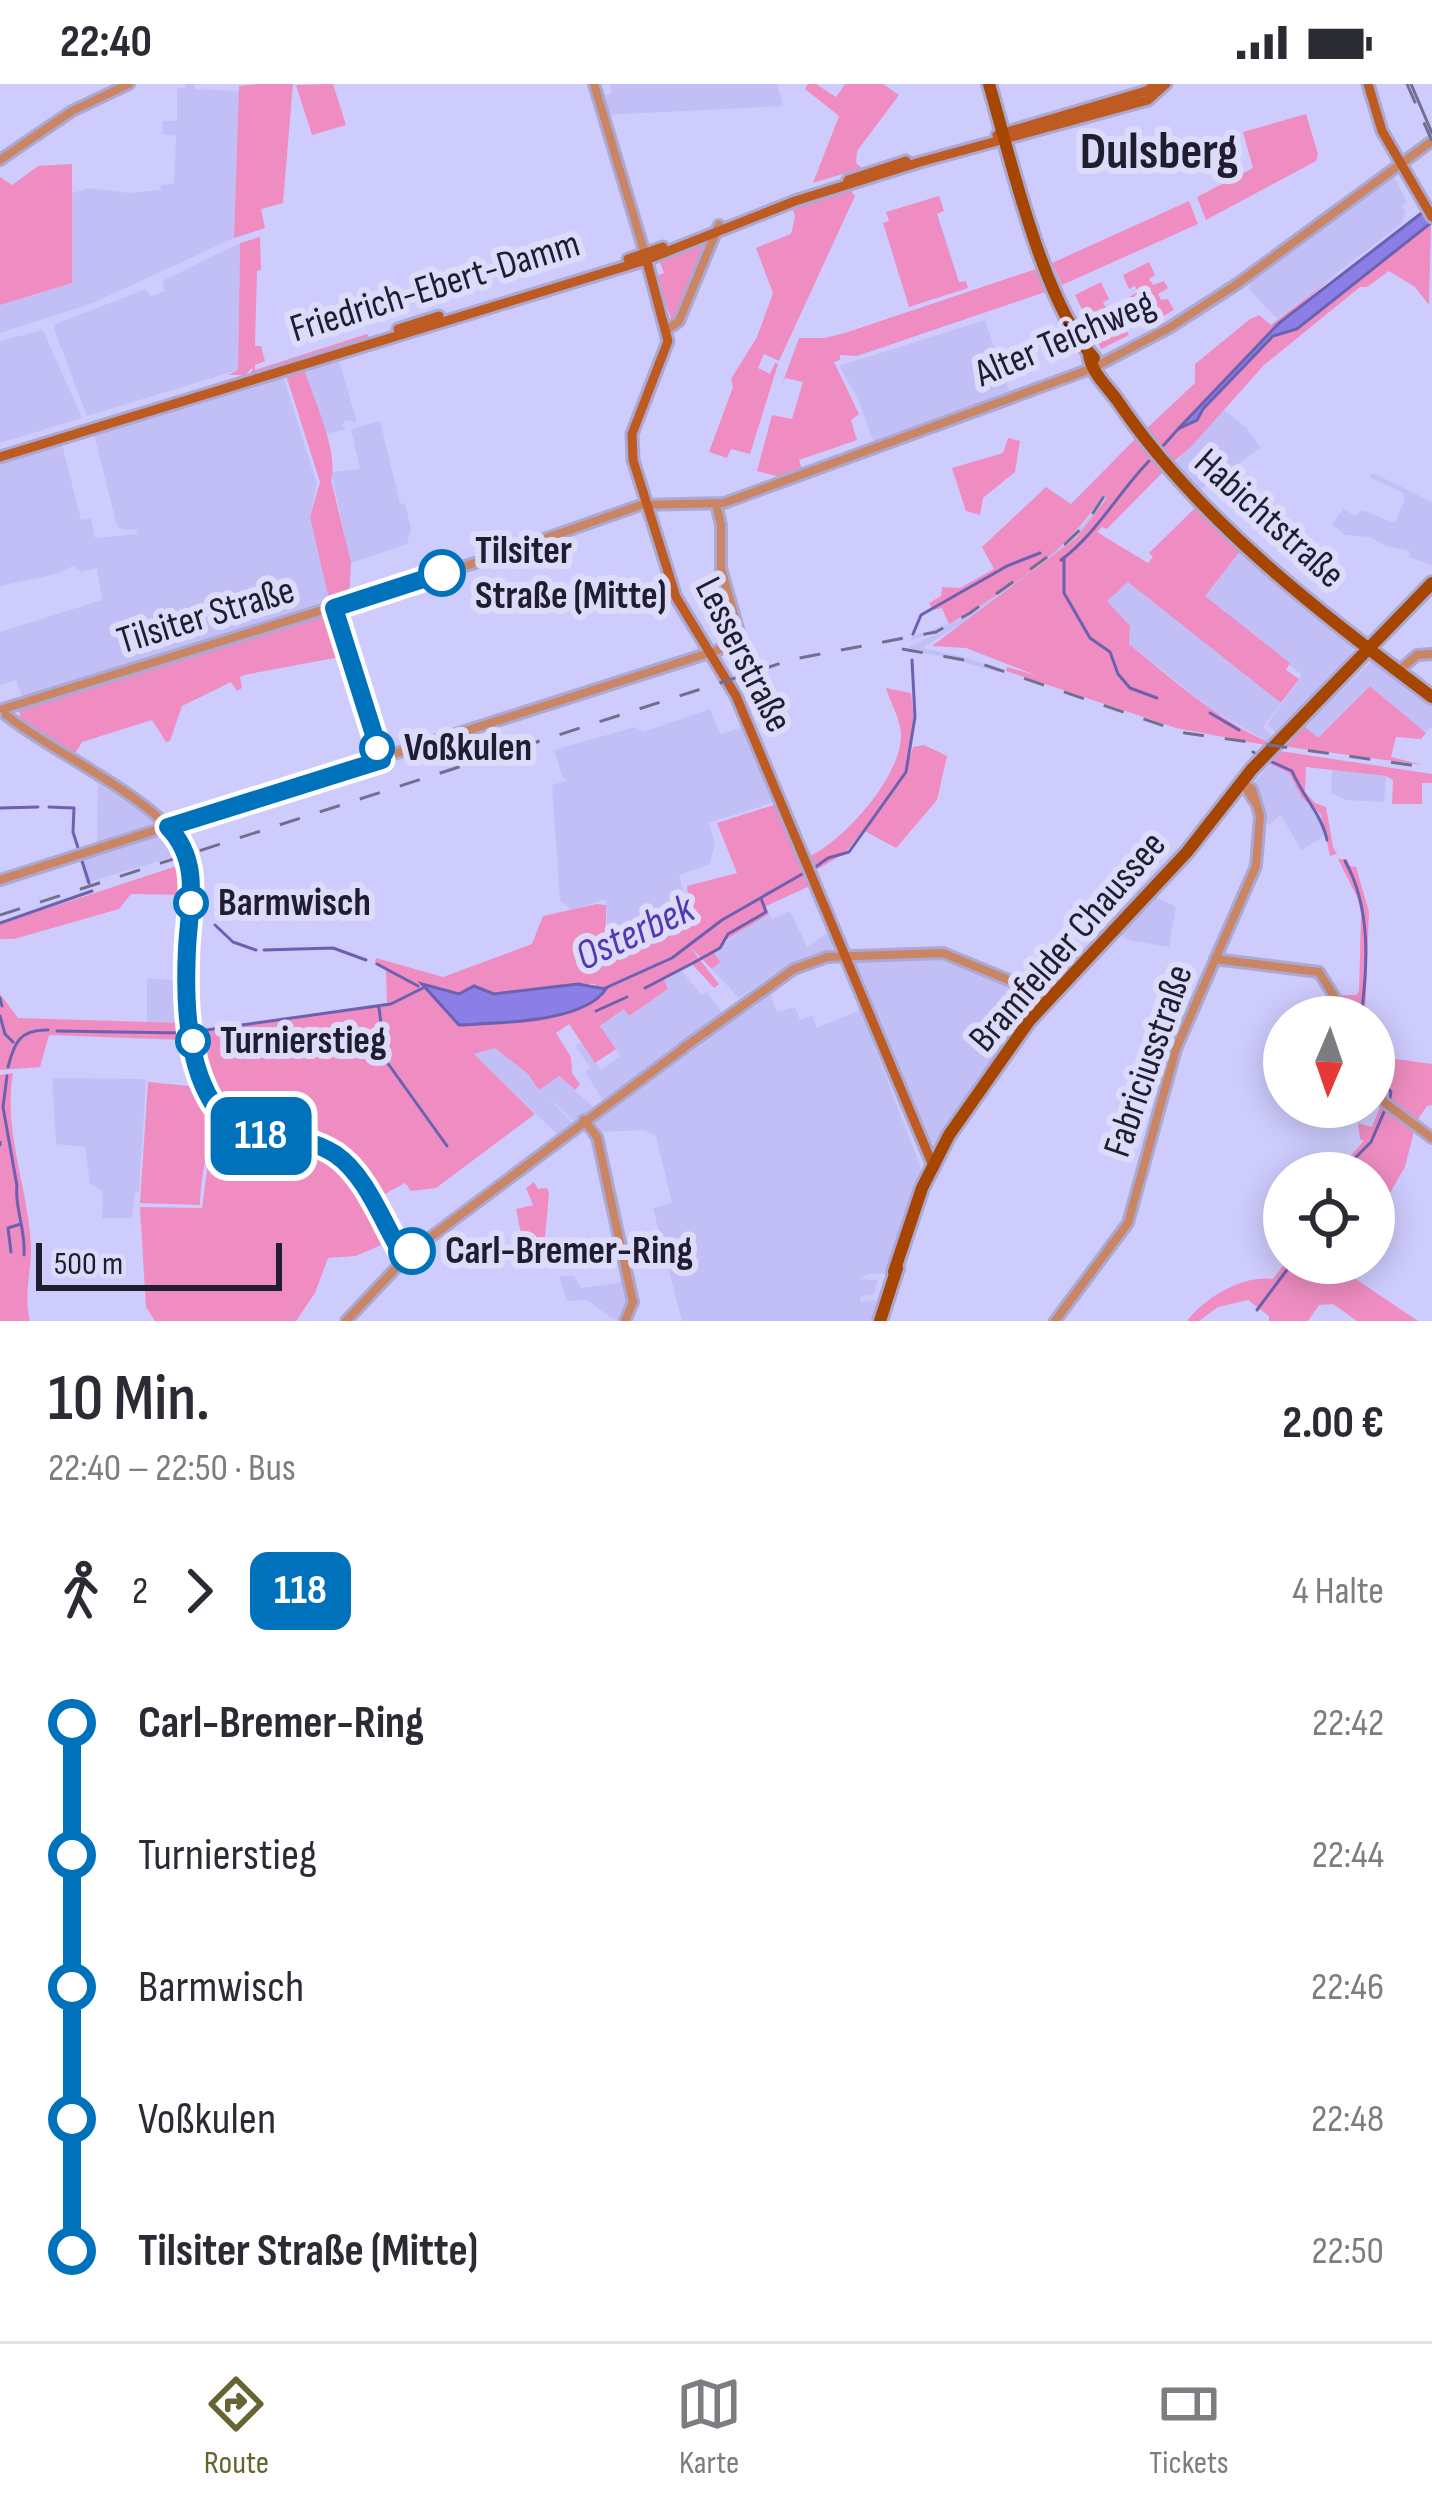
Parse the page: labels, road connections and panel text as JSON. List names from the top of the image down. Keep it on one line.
{"streets":{"main road":["Friedrich-Ebert-Damm","Habichtstraße","Lesserstraße","Bramfelder Chaussee"],"street":["Alter Teichweg","Tilsiter Straße","Fabriciusstraße"]},"crossings":[["Friedrich-Ebert-Damm","Habichtstraße"],["Alter Teichweg","Habichtstraße"],["Alter Teichweg","Tilsiter Straße"],["Habichtstraße","Bramfelder Chaussee"],["Tilsiter Straße","Lesserstraße"],["Bramfelder Chaussee","Fabriciusstraße"]],"districts":["Dulsberg"],"water":["Osterbek"],"places":["Tilsiter Straße (Mitte)","Voßkulen","Barmwisch","Turnierstieg","Carl-Bremer-Ring"],"lines":["bus line 118"],"scale_bar":"500 m","north":"bottom","page":{"status":"22:40","on_map":"118","scale":"500 m","heading":["10 Min.","22:40 – 22:50 · Bus","2.00 €"],"legs":["2","118","4 Halte"],"list":[{"name":"Carl-Bremer-Ring","value":"22:42"},{"name":"Turnierstieg","value":"22:44"},{"name":"Barmwisch","value":"22:46"},{"name":"Voßkulen","value":"22:48"},{"name":"Tilsiter Straße (Mitte)","value":"22:50"}],"tabs":["Route","Karte","Tickets"]}}
